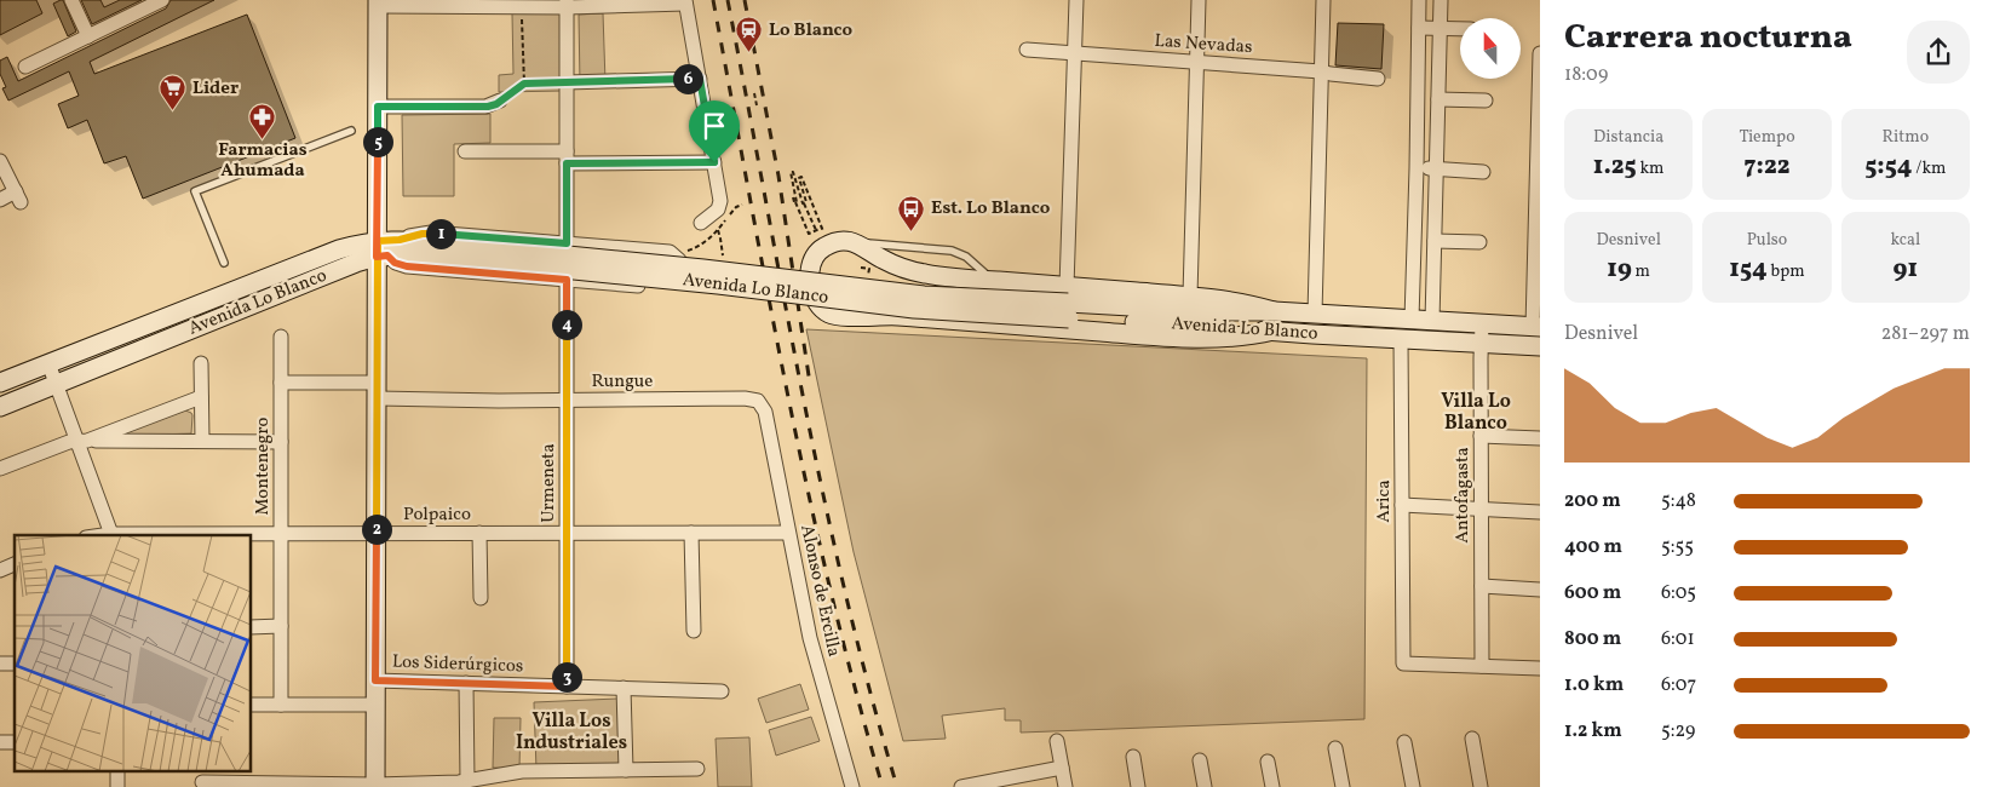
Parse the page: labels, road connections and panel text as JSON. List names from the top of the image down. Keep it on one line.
{"streets":{"main road":["Avenida Lo Blanco"],"street":["Las Nevadas","Rungue","Montenegro","Urmeneta","Antofagasta","Arica","Polpaico","Alonso de Ercilla","Los Siderúrgicos"]},"crossings":[["Avenida Lo Blanco","Antofagasta"],["Avenida Lo Blanco","Arica"],["Rungue","Montenegro"],["Rungue","Urmeneta"],["Rungue","Alonso de Ercilla"],["Montenegro","Polpaico"],["Urmeneta","Polpaico"],["Urmeneta","Los Siderúrgicos"],["Antofagasta","Arica"],["Polpaico","Alonso de Ercilla"]],"districts":["Villa Lo Blanco","Villa Los Industriales"],"places":{"station":["Lo Blanco"],"supermarket":["Lider"],"pharmacy":["Farmacias Ahumada"],"bus stop":["Est. Lo Blanco"]},"north":"top","page":{"heading":["Carrera nocturna","18:09"],"pins":["6","5","1","4","2","3"],"stats":[["Distancia","1.25 km"],["Tiempo","7:22"],["Ritmo","5:54 /km"],["Desnivel","19 m"],["Pulso","154 bpm"],["kcal","91"]],"chart":["Desnivel","281–297 m"],"list":[{"name":"200 m","note":"5:48"},{"name":"400 m","note":"5:55"},{"name":"600 m","note":"6:05"},{"name":"800 m","note":"6:01"},{"name":"1.0 km","note":"6:07"},{"name":"1.2 km","note":"5:29"}]}}
